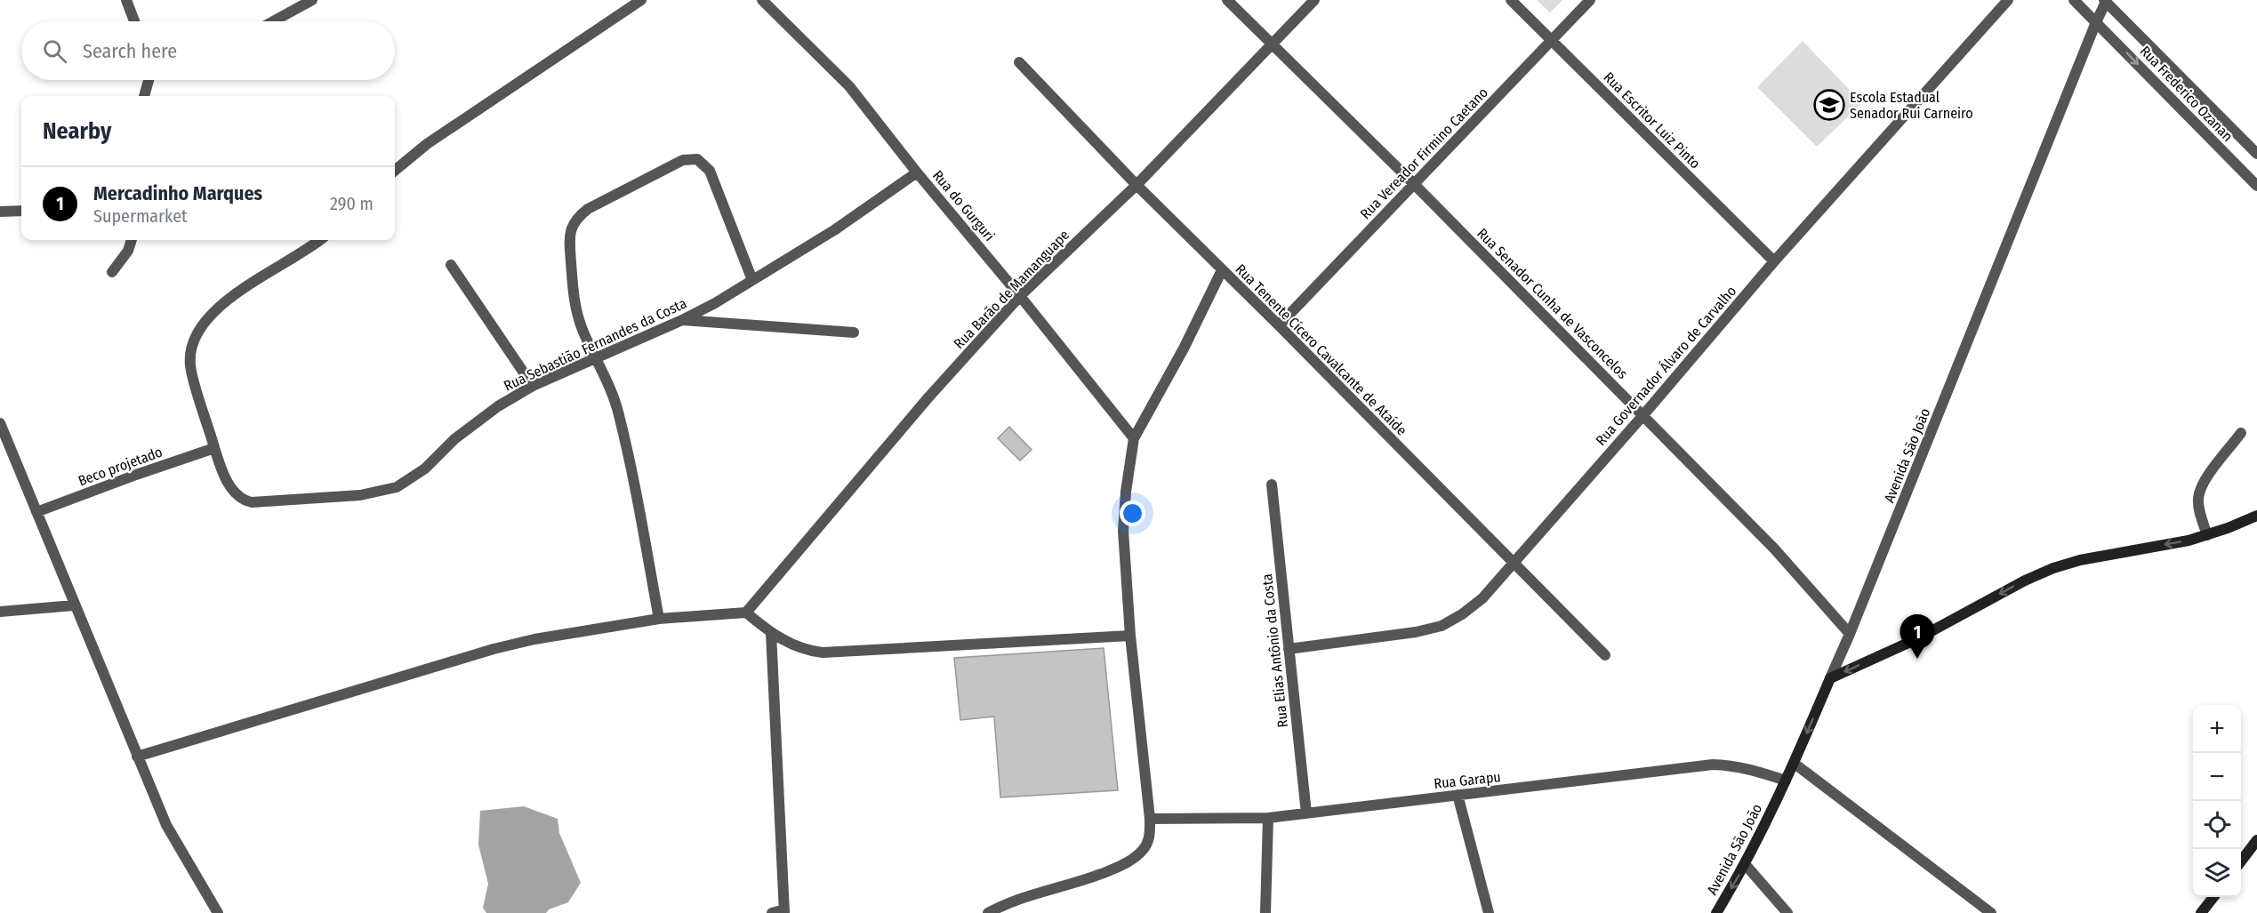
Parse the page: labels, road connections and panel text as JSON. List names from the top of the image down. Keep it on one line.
{"streets":{"main road":["Avenida São João"],"street":["Rua Frederico Ozanan","Rua Escritor Luiz Pinto","Rua Vereador Firmino Caetano","Rua do Gurguri","Rua Barão de Mamanguape","Rua Senador Cunha de Vasconcelos","Rua Sebastião Fernandes da Costa","Rua Tenente Cícero Cavalcante de Ataíde","Rua Governador Álvaro de Carvalho","Beco projetado","Rua Elias Antônio da Costa","Rua Garapu"]},"crossings":[["Rua Frederico Ozanan","Avenida São João"],["Rua Escritor Luiz Pinto","Rua Vereador Firmino Caetano"],["Rua Escritor Luiz Pinto","Rua Governador Álvaro de Carvalho"],["Rua Vereador Firmino Caetano","Rua Senador Cunha de Vasconcelos"],["Rua Vereador Firmino Caetano","Rua Tenente Cícero Cavalcante de Ataíde"],["Rua do Gurguri","Rua Barão de Mamanguape"],["Rua do Gurguri","Rua Sebastião Fernandes da Costa"],["Rua Barão de Mamanguape","Rua Senador Cunha de Vasconcelos"],["Rua Barão de Mamanguape","Rua Tenente Cícero Cavalcante de Ataíde"],["Rua Senador Cunha de Vasconcelos","Rua Governador Álvaro de Carvalho"],["Rua Senador Cunha de Vasconcelos","Avenida São João"],["Rua Sebastião Fernandes da Costa","Beco projetado"],["Rua Tenente Cícero Cavalcante de Ataíde","Rua Governador Álvaro de Carvalho"],["Rua Governador Álvaro de Carvalho","Rua Elias Antônio da Costa"],["Avenida São João","Rua Garapu"],["Rua Elias Antônio da Costa","Rua Garapu"]],"places":{"school or university":["Escola Estadual Senador Rui Carneiro"]},"page":{"search":"Search here","heading":"Nearby","list":[{"mark":"1","name":"Mercadinho Marques","note":"Supermarket","value":"290 m"}],"pins":"1","map_buttons":["+","−"]}}
